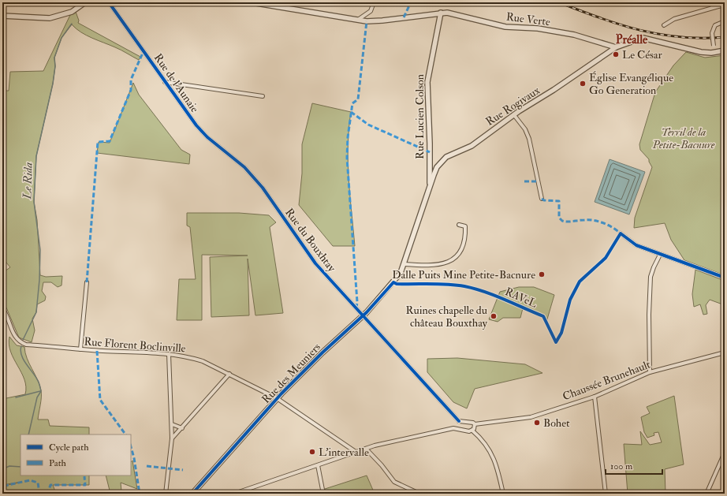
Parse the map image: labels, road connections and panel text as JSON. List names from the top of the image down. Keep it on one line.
{"streets":{"street":["Rue Verte","Rue de l'Aunaie","Rue Rogivaux","Rue Lucien Colson","Rue du Bouxhtay","Rue Florent Boclinville","Rue des Meuniers","Chaussée Brunehault"],"cycle path":["RAVeL"]},"crossings":[["Rue Verte","Rue Rogivaux"],["Rue Verte","Rue Lucien Colson"],["Rue de l'Aunaie","Rue du Bouxhtay"],["Rue Rogivaux","Rue des Meuniers"],["Rue du Bouxhtay","Rue des Meuniers"],["Rue du Bouxhtay","Chaussée Brunehault"],["Rue Florent Boclinville","Rue des Meuniers"]],"districts":["Préalle"],"water":["Le Rida"],"parks":["Terril de la Petite-Bacnure"],"places":["Le César","Église Evangélique Go Generation","Dalle Puits Mine Petite-Bacnure","Ruines chapelle du château Bouxthay","Bohet","L'intervalle"],"legend":["Cycle path","Path"],"scale_bar":"100 m"}
